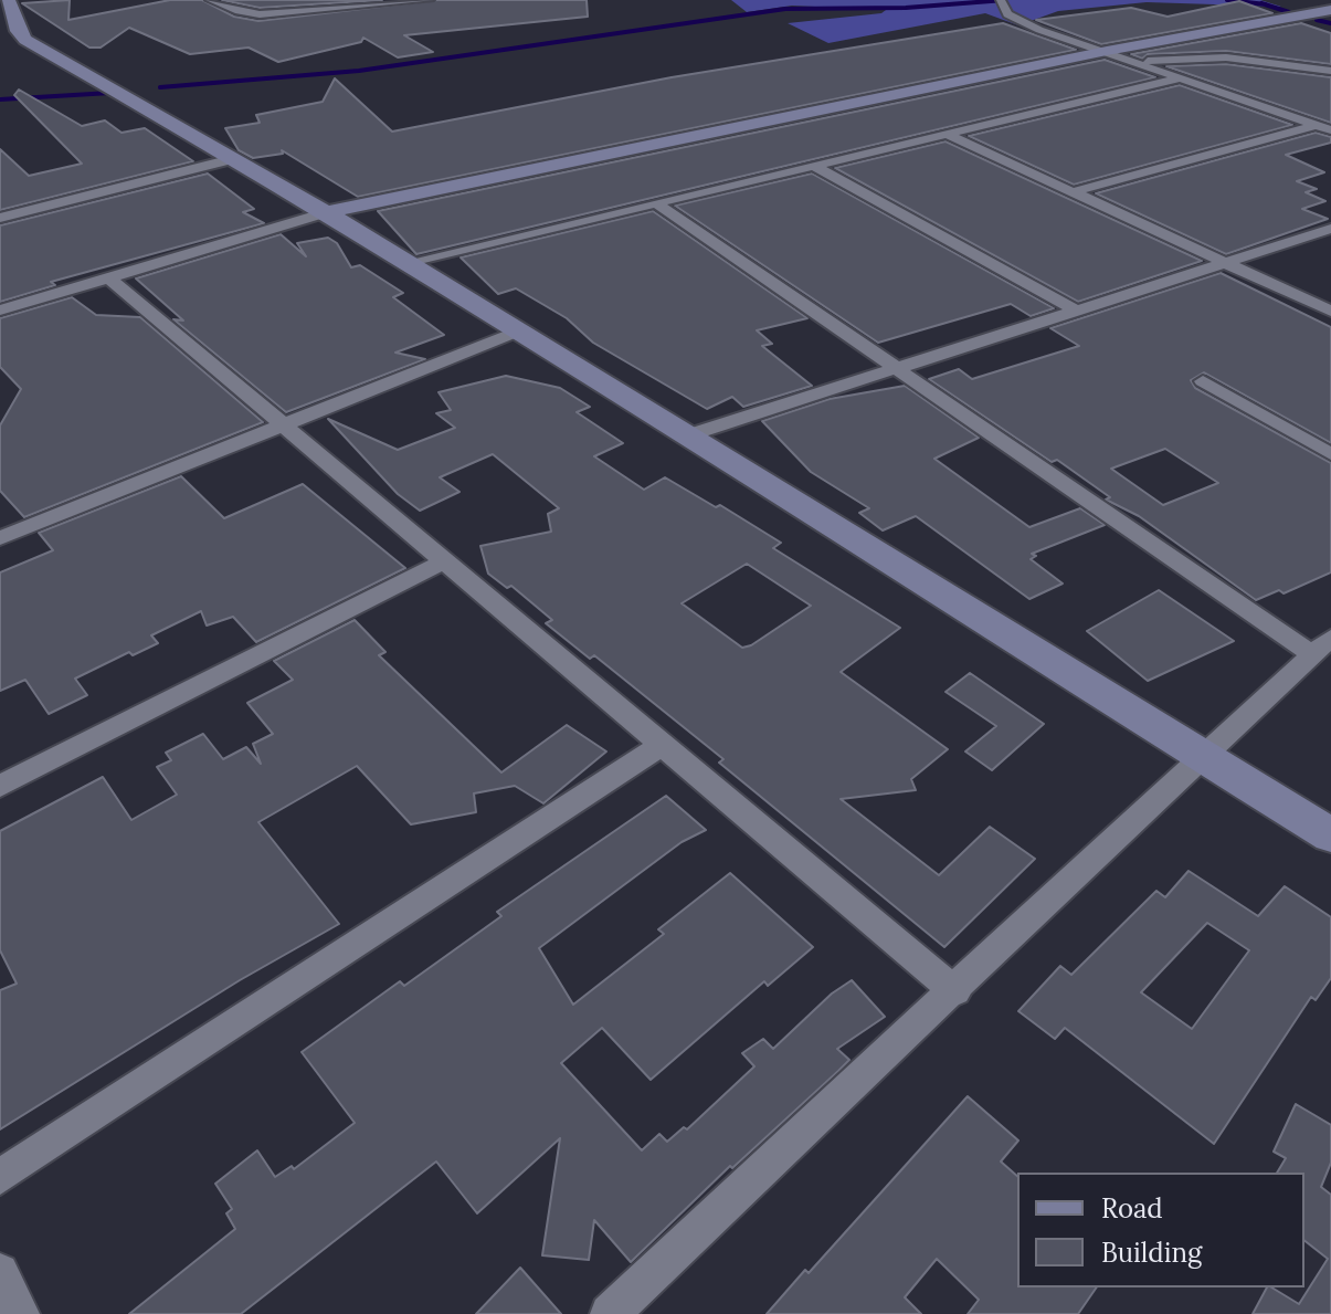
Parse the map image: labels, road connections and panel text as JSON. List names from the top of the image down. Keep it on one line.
{"legend":["Road","Building"]}
